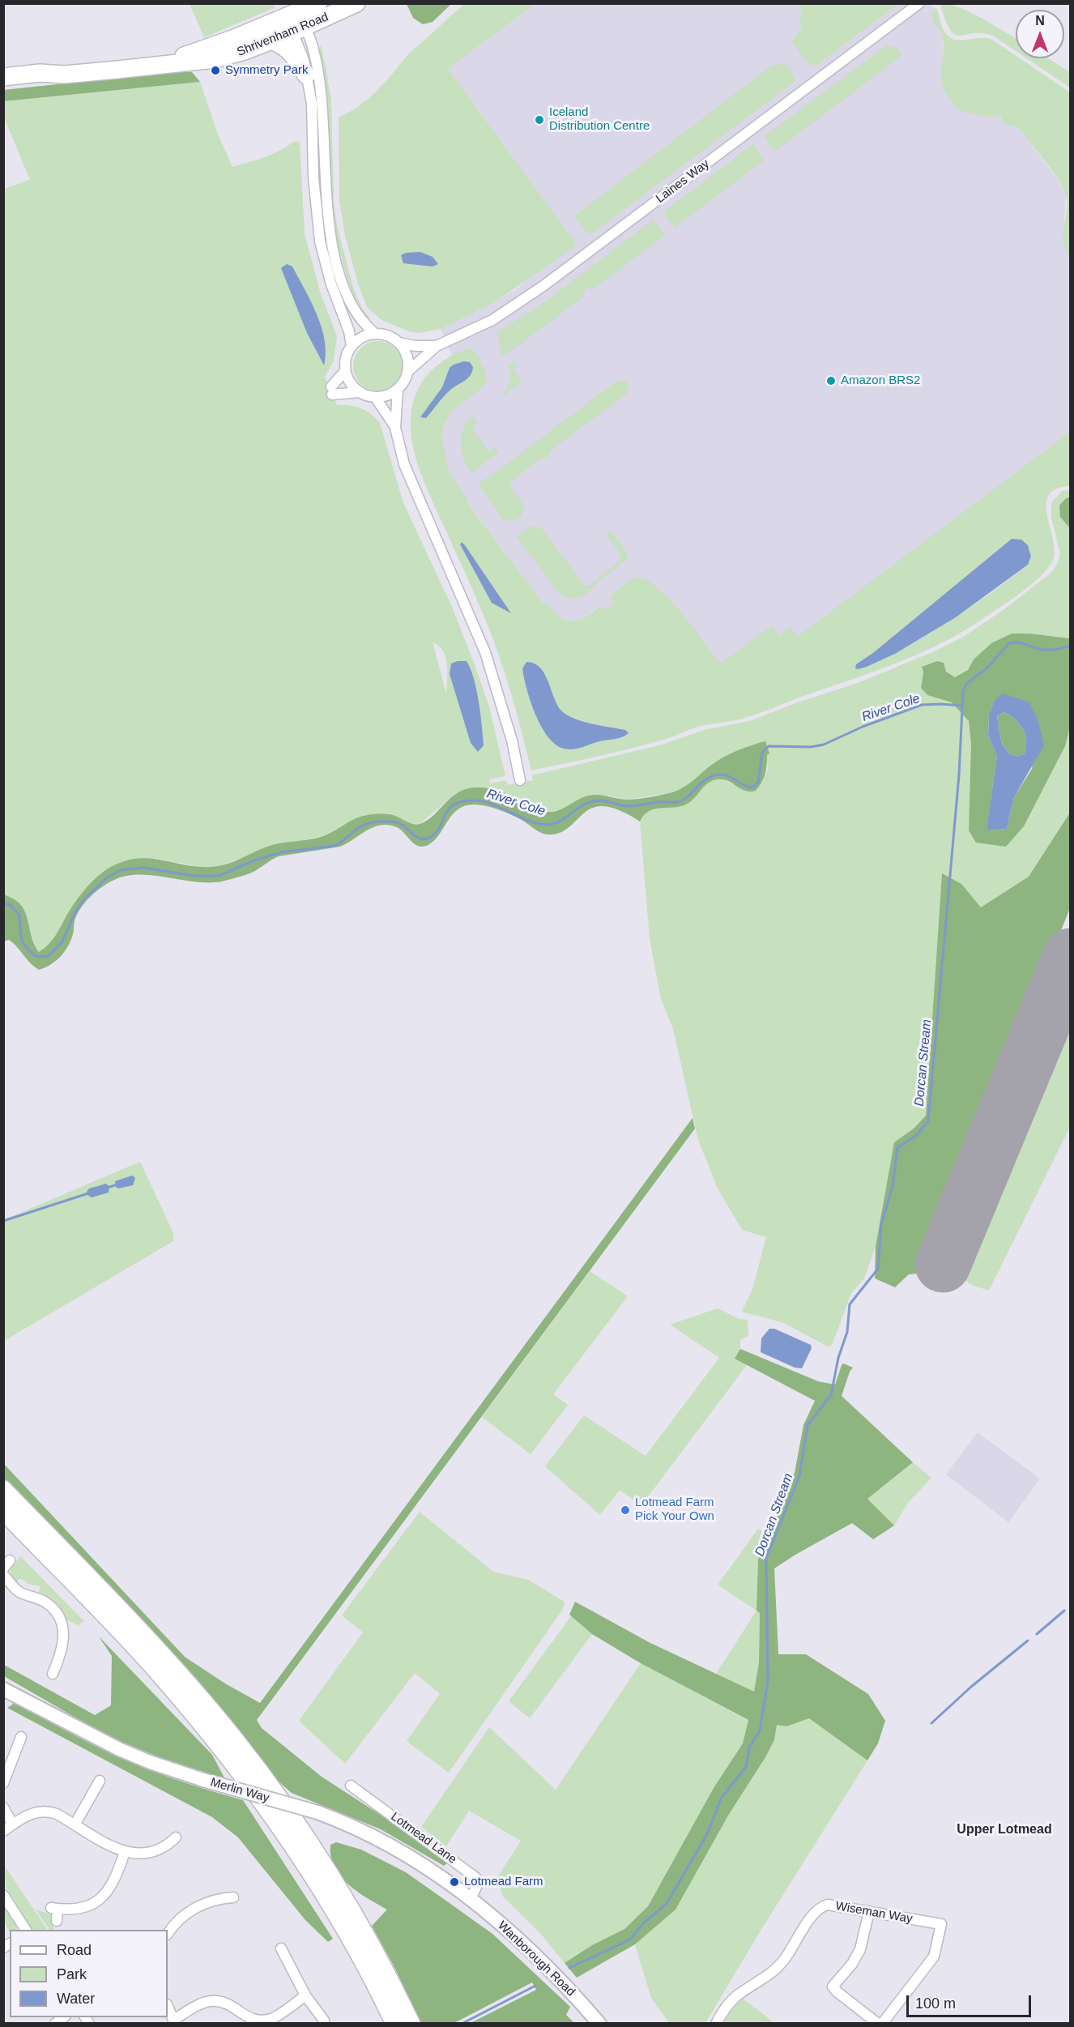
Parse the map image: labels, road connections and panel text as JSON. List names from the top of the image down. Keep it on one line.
{"streets":{"highway":["Shrivenham Road"],"street":["Laines Way","Merlin Way","Lotmead Lane","Wiseman Way","Wanborough Road"]},"crossings":[["Merlin Way","Lotmead Lane"],["Merlin Way","Wanborough Road"],["Lotmead Lane","Wanborough Road"]],"districts":["Upper Lotmead"],"water":["River Cole","Dorcan Stream"],"places":["Symmetry Park","Iceland Distribution Centre","Amazon BRS2","Lotmead Farm Pick Your Own","Lotmead Farm"],"legend":["Road","Park","Water"],"scale_bar":"100 m","north":"top"}
